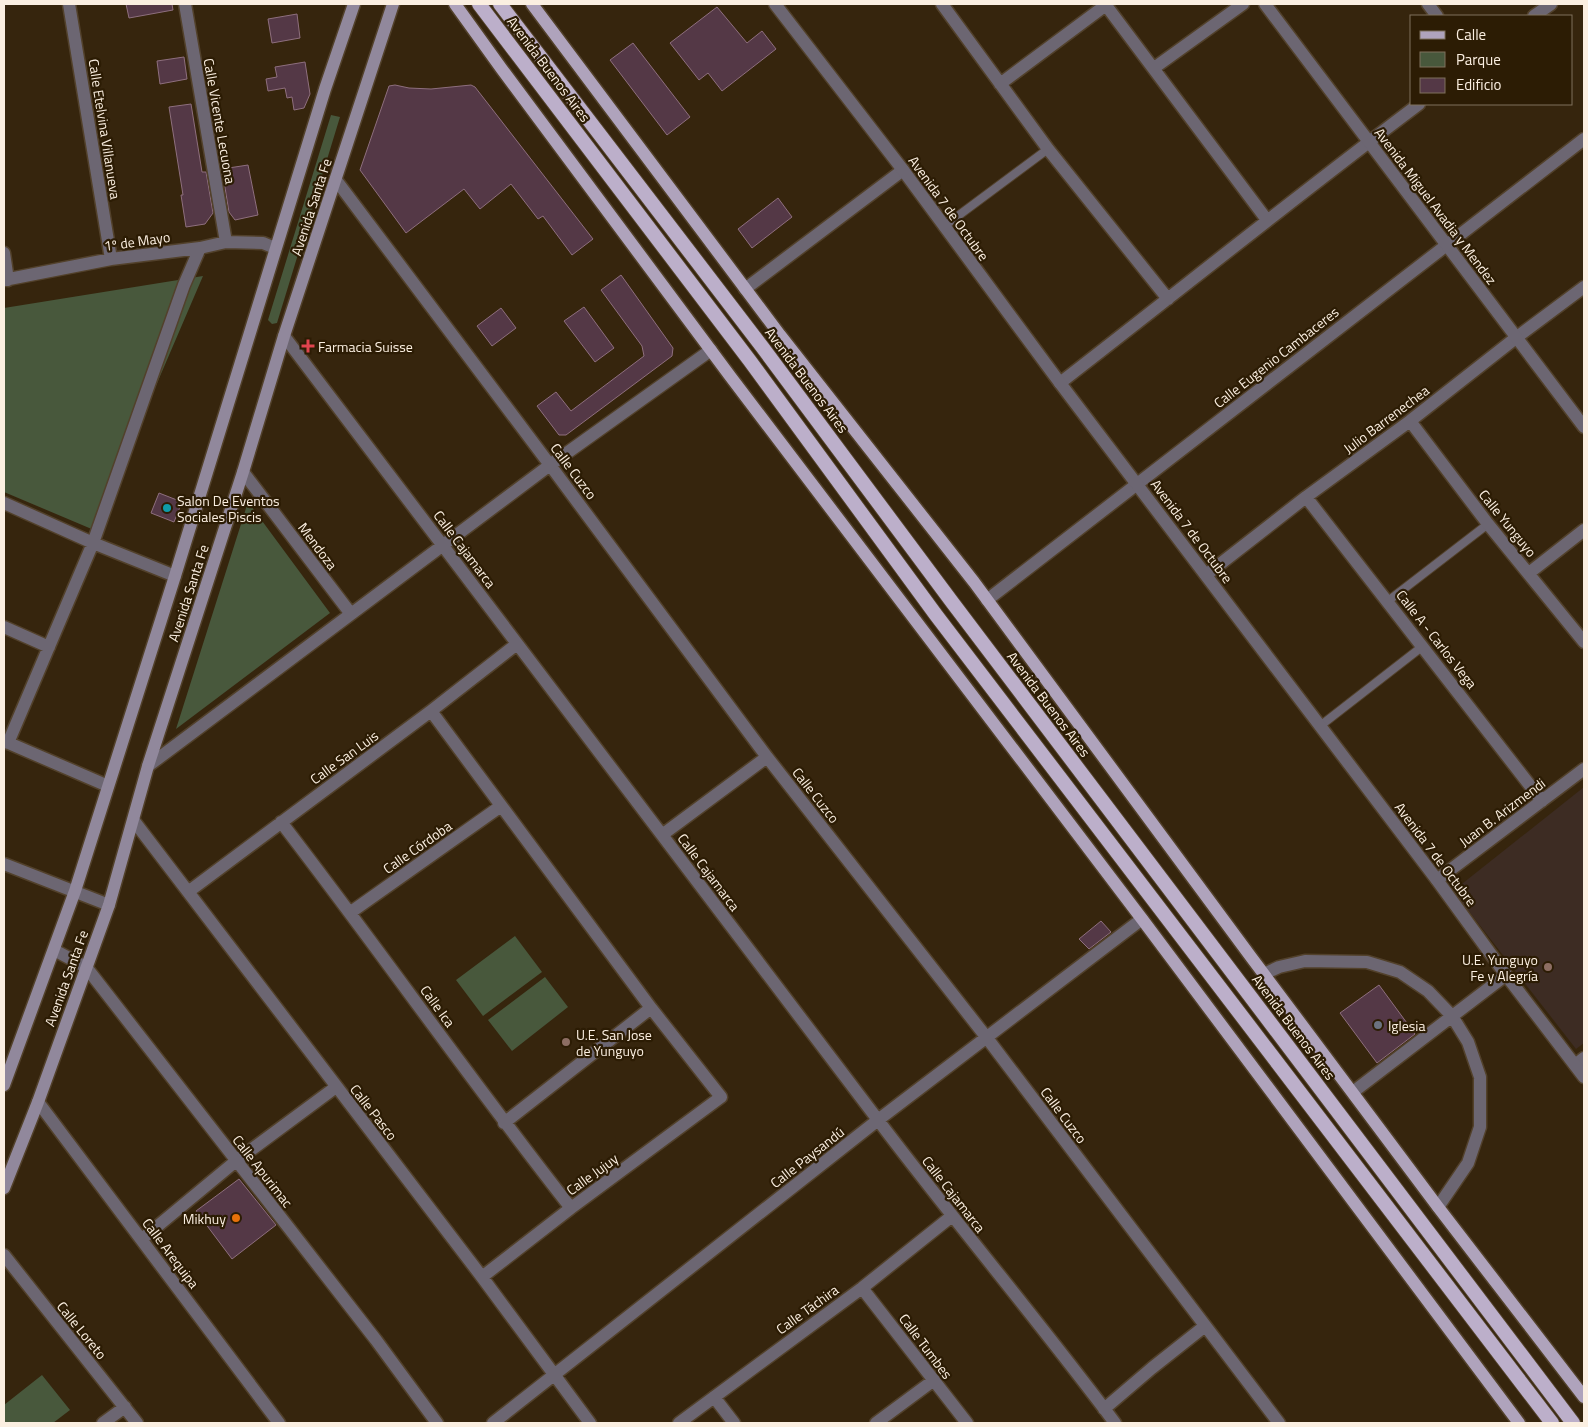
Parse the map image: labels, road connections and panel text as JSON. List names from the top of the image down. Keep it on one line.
{"streets":{"highway":["Avenida Buenos Aires"],"main road":["Avenida Santa Fe"],"street":["Calle Vicente Lecuona","Calle Etelvina Villanueva","Avenida Miguel Avadia y Mendez","Avenida 7 de Octubre","1º de Mayo","Calle Eugenio Cambaceres","Julio Barrenechea","Calle Cuzco","Calle Yunguyo","Mendoza","Calle Cajamarca","Calle A - Carlos Vega","Calle San Luis","Juan B. Arizmendi","Calle Córdoba","Calle Ica","Calle Pasco","Calle Paysandú","Calle Apurimac","Calle Jujuy","Calle Arequipa","Calle Táchira","Calle Loreto","Calle Tumbes"]},"crossings":[["Avenida Buenos Aires","Calle Eugenio Cambaceres"],["Calle Vicente Lecuona","1º de Mayo"],["Calle Etelvina Villanueva","1º de Mayo"],["Avenida Miguel Avadia y Mendez","Calle Eugenio Cambaceres"],["Avenida Miguel Avadia y Mendez","Julio Barrenechea"],["Avenida Santa Fe","1º de Mayo"],["Avenida Santa Fe","Calle Cuzco"],["Avenida Santa Fe","Mendoza"],["Avenida Santa Fe","Calle Cajamarca"],["Avenida Santa Fe","Calle Pasco"],["Avenida Santa Fe","Calle Apurimac"],["Avenida Santa Fe","Calle Arequipa"],["Avenida 7 de Octubre","Calle Eugenio Cambaceres"],["Avenida 7 de Octubre","Julio Barrenechea"],["Avenida 7 de Octubre","Juan B. Arizmendi"],["Julio Barrenechea","Calle Yunguyo"],["Julio Barrenechea","Calle A - Carlos Vega"],["Calle Cuzco","Calle Paysandú"],["Calle Cajamarca","Calle San Luis"],["Calle Cajamarca","Calle Paysandú"],["Calle Cajamarca","Calle Táchira"],["Calle A - Carlos Vega","Juan B. Arizmendi"],["Calle San Luis","Calle Ica"],["Calle San Luis","Calle Pasco"],["Calle Córdoba","Calle Ica"],["Calle Ica","Calle Jujuy"],["Calle Pasco","Calle Paysandú"],["Calle Pasco","Calle Jujuy"],["Calle Táchira","Calle Tumbes"]],"places":{"health":["Farmacia Suisse"],"other":["Salon De Eventos Sociales Piscis","U.E. Yunguyo Fe y Alegría","Iglesia","U.E. San Jose de Yunguyo","Mikhuy"]},"legend":["Calle","Parque","Edificio"]}
